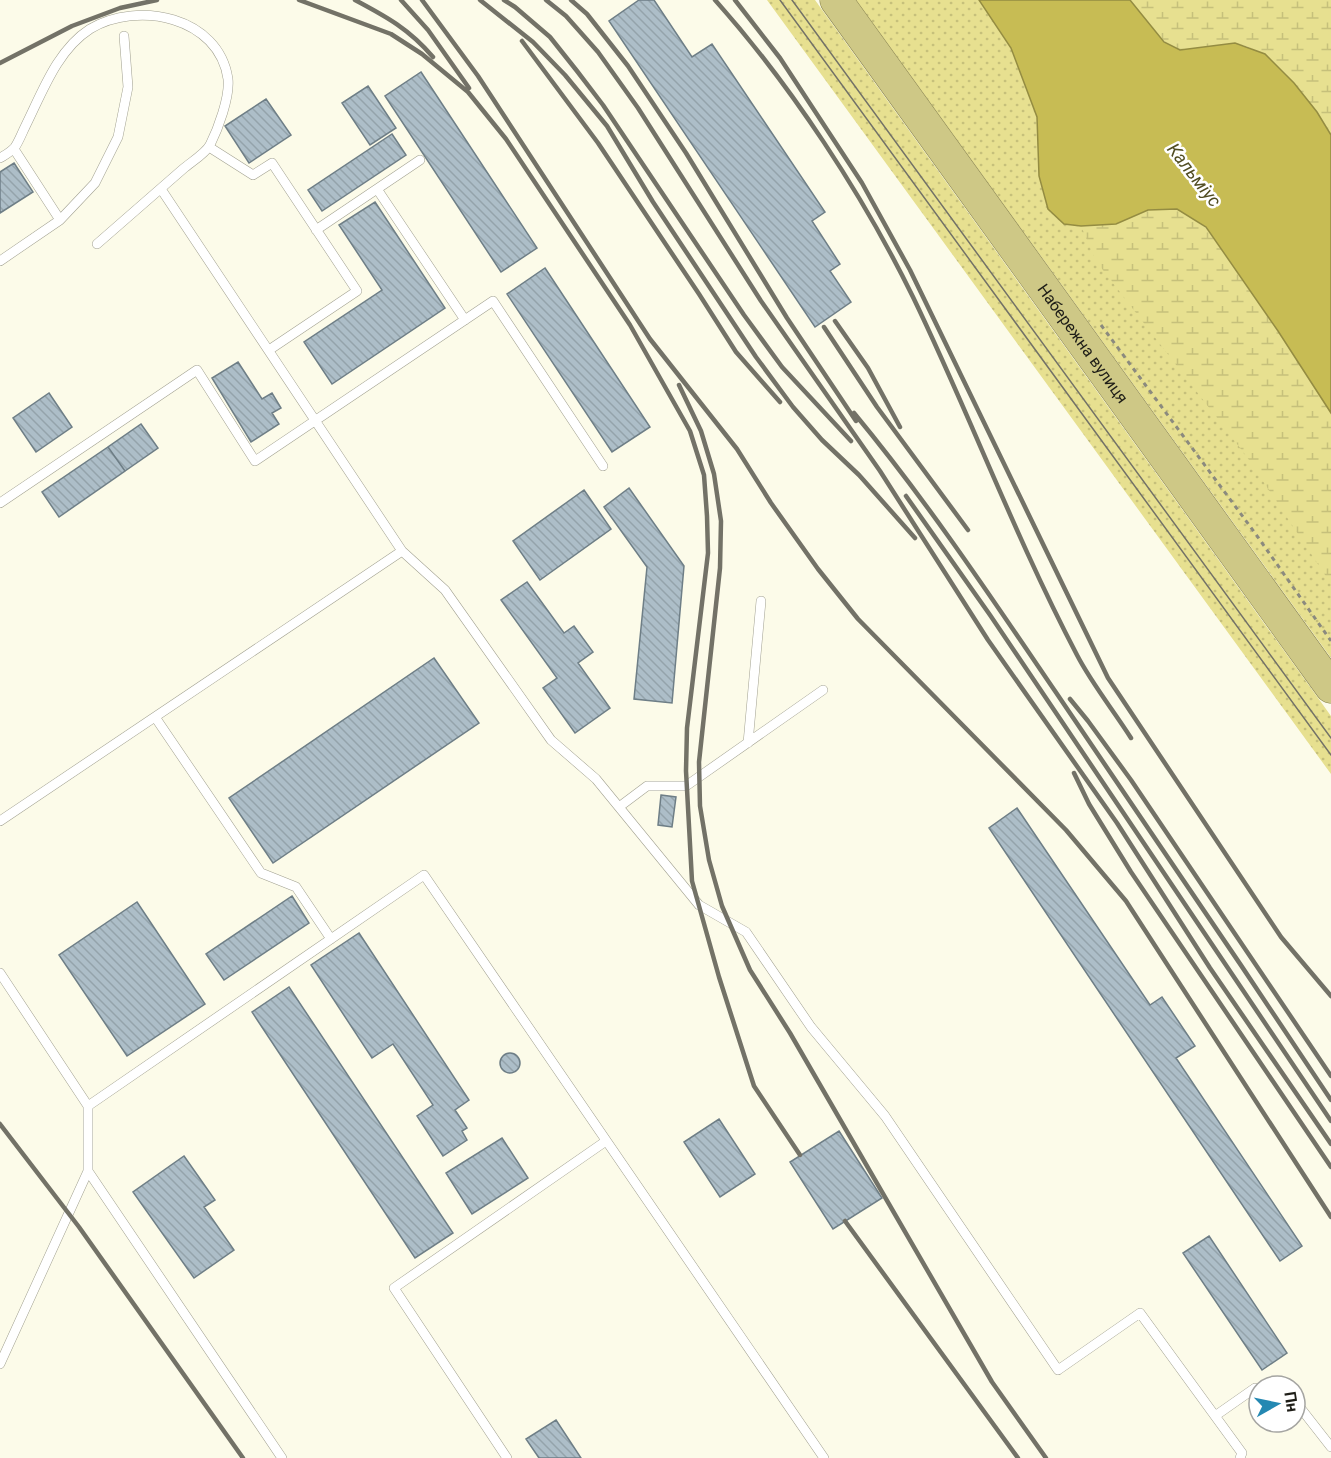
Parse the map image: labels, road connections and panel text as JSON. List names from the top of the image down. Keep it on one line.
{"streets":{"highway":["Набережна вулиця"]},"water":["Кальміус"],"north":"right"}
